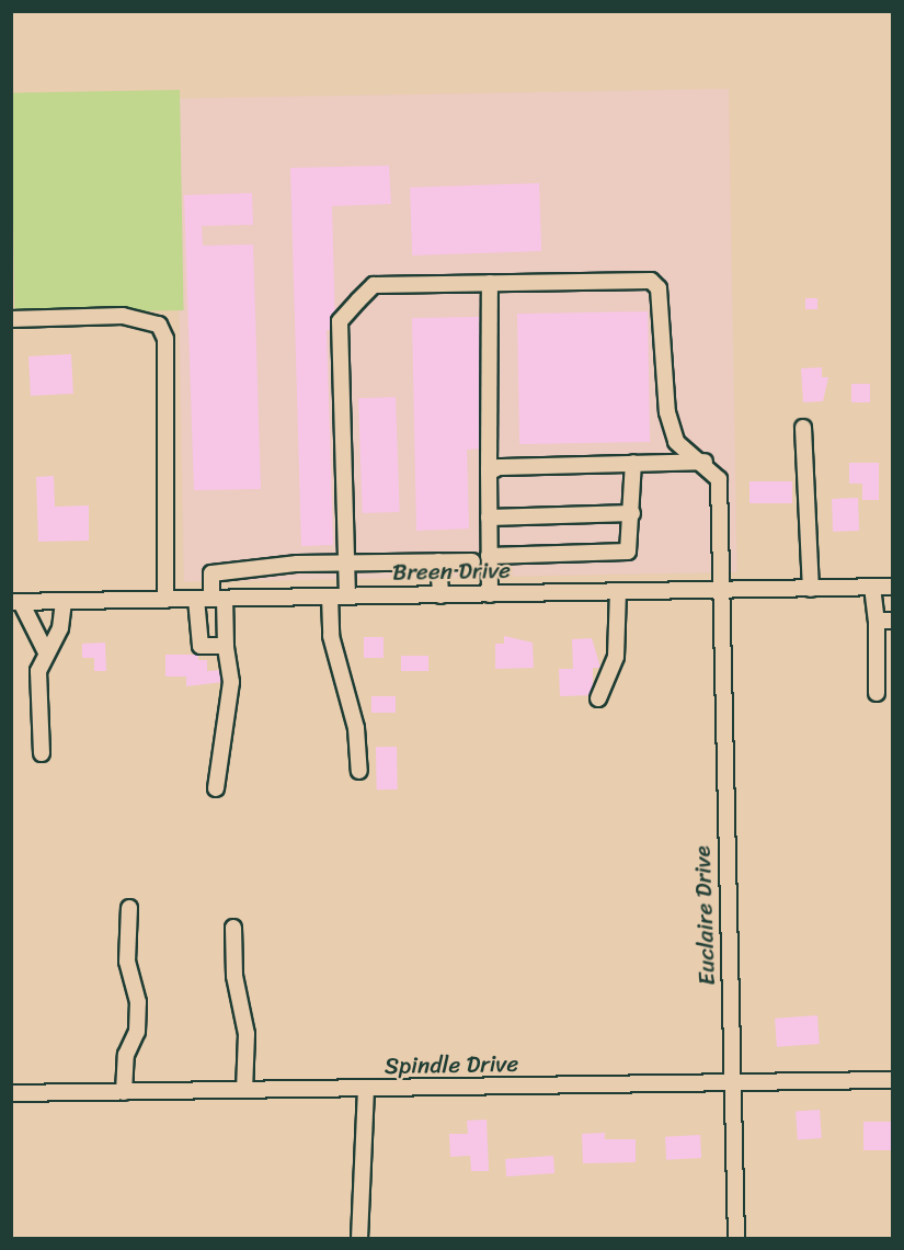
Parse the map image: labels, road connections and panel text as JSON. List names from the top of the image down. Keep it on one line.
{"streets":{"street":["Breen Drive","Euclaire Drive","Spindle Drive"]},"crossings":[["Breen Drive","Euclaire Drive"],["Euclaire Drive","Spindle Drive"]]}
